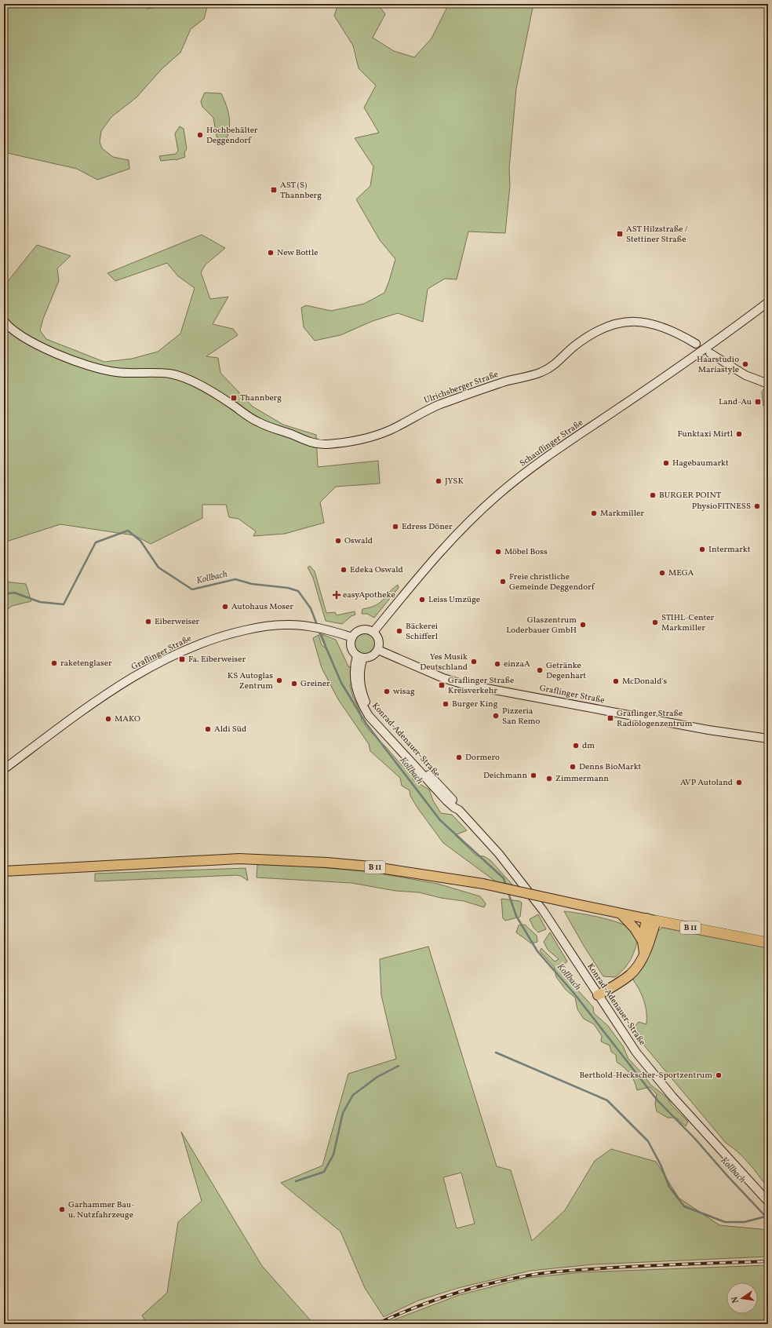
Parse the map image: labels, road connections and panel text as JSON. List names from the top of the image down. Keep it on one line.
{"streets":{"highway":["B 11"],"street":["Ulrichsberger Straße","Schauflinger Straße","Graflinger Straße","Konrad-Adenauer-Straße"]},"crossings":[["Schauflinger Straße","Graflinger Straße"],["Schauflinger Straße","Konrad-Adenauer-Straße"],["Graflinger Straße","Konrad-Adenauer-Straße"]],"water":["Kollbach"],"places":{"other":["Hochbehälter Deggendorf","New Bottle","Haarstudio Mariastyle","Funktaxi Mirtl","Hagebaumarkt","JYSK","BURGER POINT","PhysioFITNESS","Markmiller","Edress Döner","Oswald","Intermarkt","Möbel Boss","Edeka Oswald","MEGA","Freie christliche Gemeinde Deggendorf","Leiss Umzüge","Autohaus Moser","Eiberweiser","STIHL-Center Markmiller","Glaszentrum Loderbauer GmbH","Bäckerei Schifferl","Yes Musik Deutschland","raketenglaser","einzaA","Getränke Degenhart","KS Autoglas Zentrum","McDonald's","Greiner","wisag","Burger King","Pizzeria San Remo","MAKO","Aldi Süd","dm","Dormero","Denns BioMarkt","Deichmann","Zimmermann","AVP Autoland","Berthold-Heckscher-Sportzentrum","Garhammer Bau- u. Nutzfahrzeuge"],"transit":["AST (S) Thannberg","AST Hilzstraße / Stettiner Straße","Thannberg","Land-Au","Fa. Eiberweiser","Graflinger Straße Kreisverkehr","Graflinger Straße Radiologenzentrum"],"health":["easyApotheke"]},"north":"left"}
